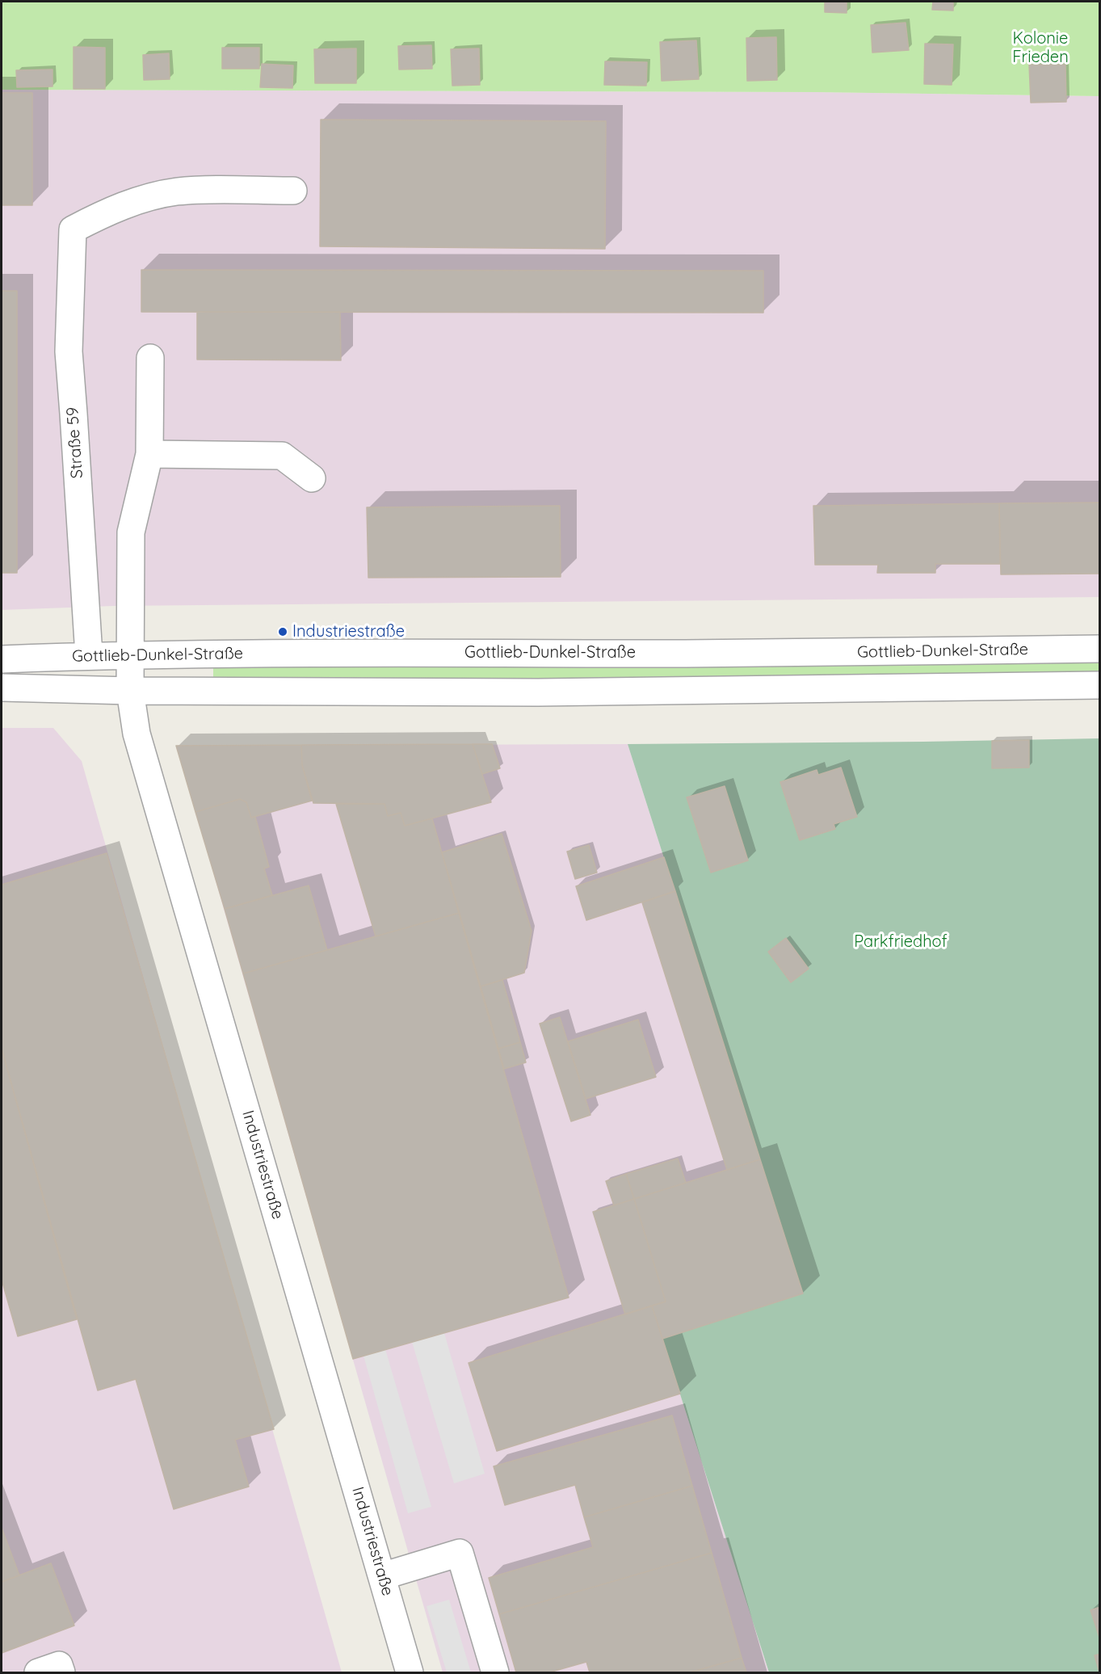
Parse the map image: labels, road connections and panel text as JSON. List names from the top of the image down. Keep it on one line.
{"streets":{"street":["Straße 59","Gottlieb-Dunkel-Straße","Industriestraße"]},"crossings":[["Straße 59","Gottlieb-Dunkel-Straße"],["Gottlieb-Dunkel-Straße","Industriestraße"]],"parks":["Kolonie Frieden","Parkfriedhof"],"places":["Industriestraße"]}
